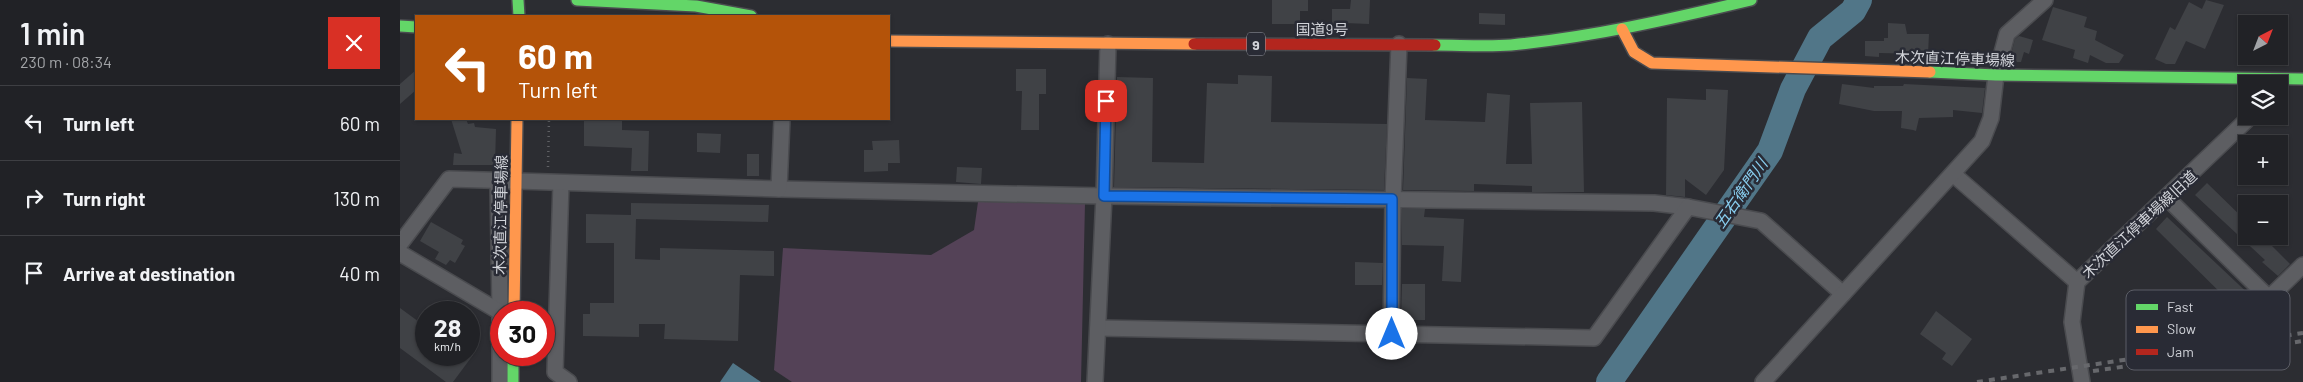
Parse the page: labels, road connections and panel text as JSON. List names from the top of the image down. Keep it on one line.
{"streets":{"main road":["国道9号","9","木次直江停車場線"],"street":["木次直江停車場線旧道"]},"crossings":[["国道9号","木次直江停車場線"]],"water":["五右衛門川"],"legend":["Fast","Slow","Jam"],"north":"top right","page":{"heading":["1 min","230 m · 08:34"],"map_buttons":["+","−"],"turn":["60 m","Turn left"],"list":[{"name":"Turn left","value":"60 m"},{"name":"Turn right","value":"130 m"},{"name":"Arrive at destination","value":"40 m"}],"speed":"28 km/h","limit":"30"}}
